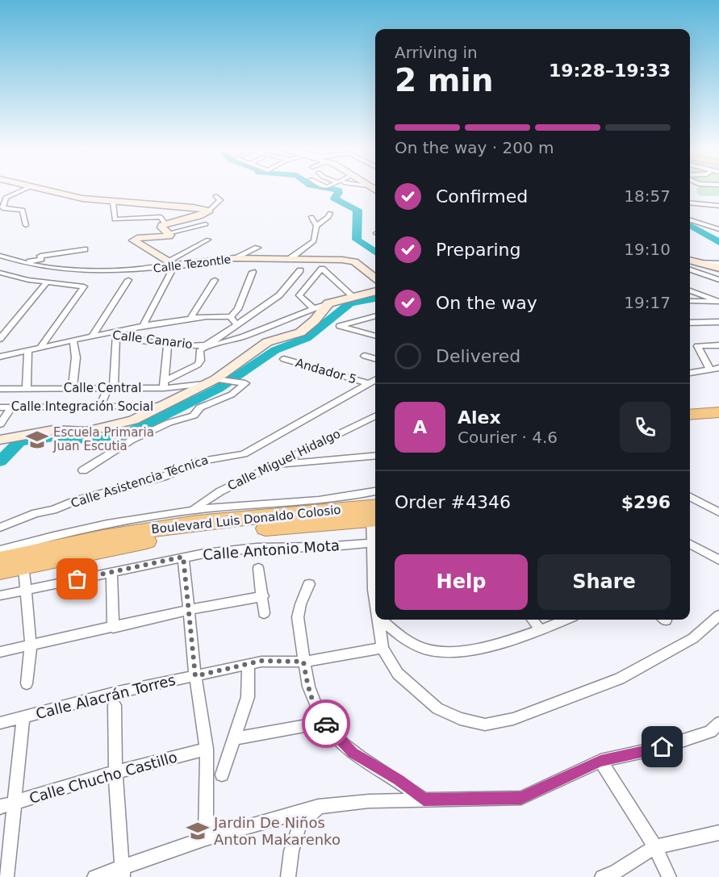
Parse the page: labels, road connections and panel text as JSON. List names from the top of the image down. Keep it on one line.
{"streets":{"highway":["Boulevard Luis Donaldo Colosio"],"street":["Calle Tezontle","Calle Canario","Andador 5","Calle Central","Calle Integración Social","Calle Miguel Hidalgo","Calle Asistencia Técnica","Calle Antonio Mota","Calle Alacrán Torres","Calle Chucho Castillo"]},"crossings":[["Andador 5","Calle Asistencia Técnica"]],"places":{"school or university":["Escuela Primaria Juan Escutia","Jardin De Niños Anton Makarenko"]},"page":{"heading":["2 min","Arriving in","19:28–19:33"],"panel":["Alex","Courier · 4.6","Order #4346","$296"],"bar":"On the way · 200 m","list":[["Confirmed","18:57"],["Preparing","19:10"],["On the way","19:17"],"Delivered"],"round":"A","buttons":["Help","Share"]}}
